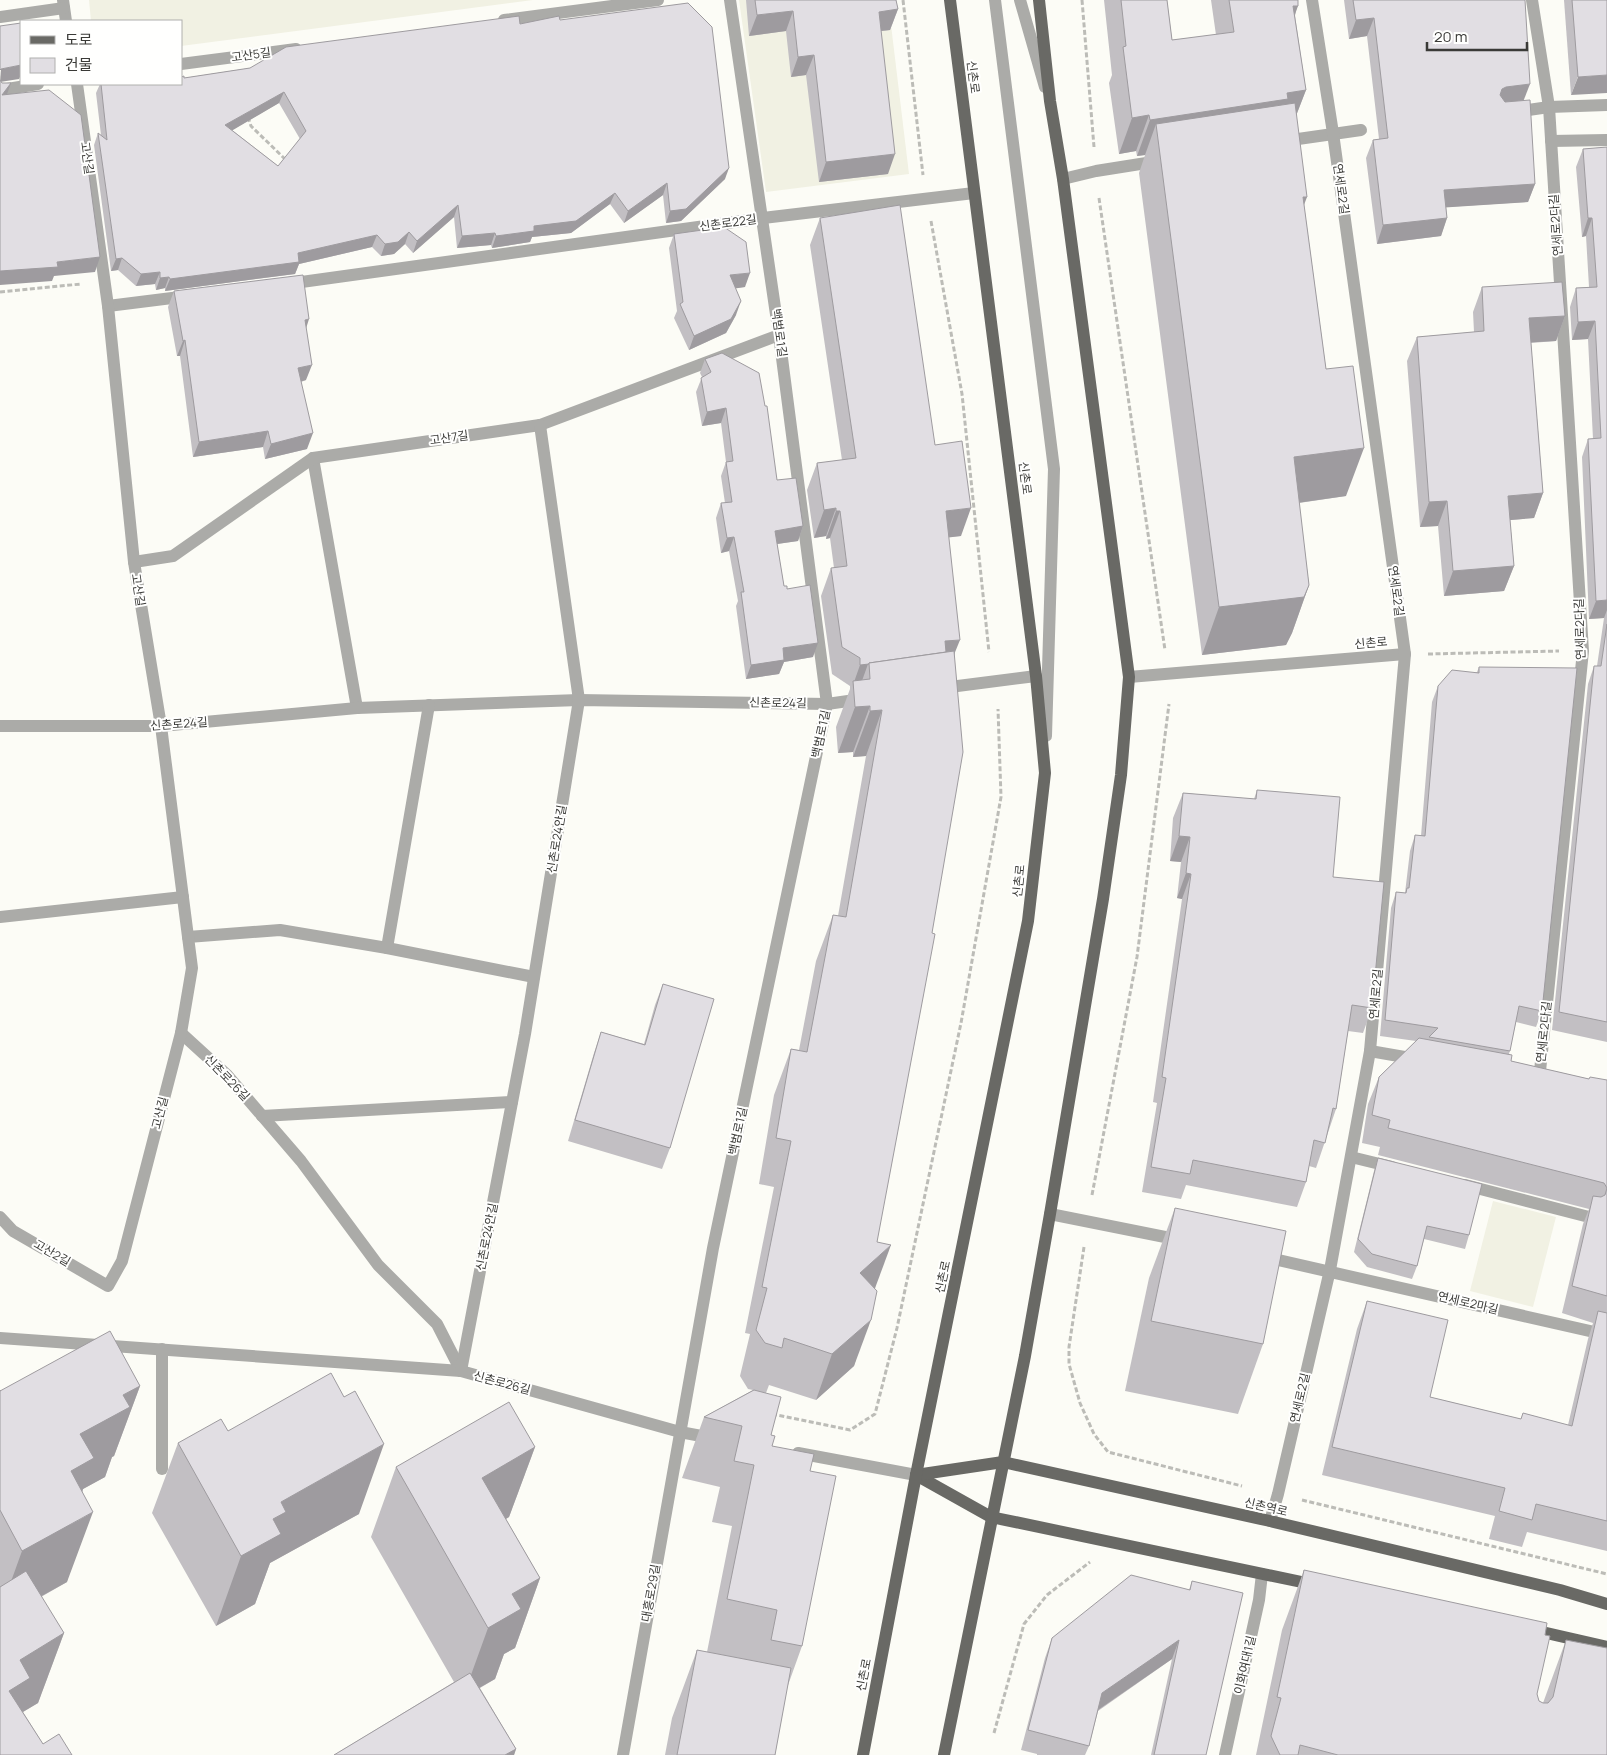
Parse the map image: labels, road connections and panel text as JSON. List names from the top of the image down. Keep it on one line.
{"streets":{"main road":["신촌로","신촌역로"],"street":["고산5길","고산길","연세로2길","신촌로22길","연세로2다길","백범로1길","고산7길","신촌로24길","신촌로24안길","신촌로26길","고산2길","연세로2마길","대흥로29길","이화여대1길"]},"crossings":[["신촌로","연세로2길"],["신촌로","신촌로22길"],["신촌로","신촌역로"],["고산길","고산7길"],["고산길","신촌로24길"],["고산길","신촌로26길"],["고산길","고산2길"],["연세로2길","연세로2마길"],["연세로2길","신촌역로"],["신촌로22길","백범로1길"],["백범로1길","고산7길"],["백범로1길","신촌로24길"],["백범로1길","신촌로26길"],["백범로1길","대흥로29길"],["신촌로24길","신촌로24안길"],["신촌로24안길","신촌로26길"],["신촌로26길","대흥로29길"]],"legend":["도로","건물"],"scale_bar":"20 m"}
